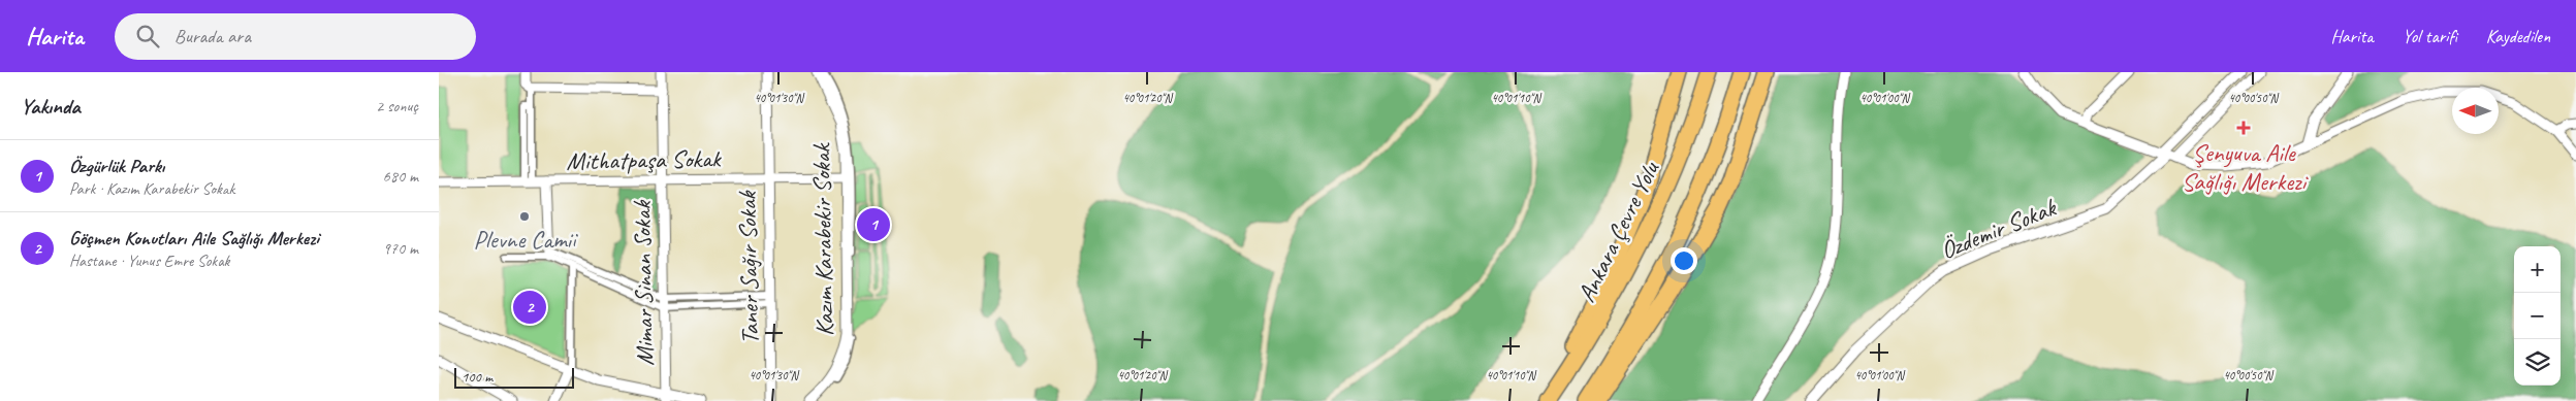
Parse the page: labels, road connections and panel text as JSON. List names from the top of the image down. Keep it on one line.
{"streets":{"highway":["Ankara Çevre Yolu"],"street":["Mithatpaşa Sokak","Özdemir Sokak","Kazım Karabekir Sokak","Taner Sağır Sokak","Mimar Sinan Sokak"]},"crossings":[["Mithatpaşa Sokak","Kazım Karabekir Sokak"],["Mithatpaşa Sokak","Taner Sağır Sokak"],["Mithatpaşa Sokak","Mimar Sinan Sokak"]],"places":{"health":["Şenyuva Aile Sağlığı Merkezi"],"other":["Plevne Camii"]},"scale_bar":"100 m","north":"left","page":{"header":"Harita","search":"Burada ara","nav":["Harita","Yol tarifi","Kaydedilen"],"heading":["Yakında","2 sonuç"],"list":[{"mark":"1","name":"Özgürlük Parkı","note":"Park · Kazım Karabekir Sokak","value":"680 m"},{"mark":"2","name":"Göçmen Konutları Aile Sağlığı Merkezi","note":"Hastane · Yunus Emre Sokak","value":"970 m"}],"pins":["1","2"],"map_buttons":["+","−"],"scale":"100 m"},"coordinates":["40°01'30\"N","40°01'20\"N","40°01'10\"N","40°01'00\"N","40°00'50\"N"]}
